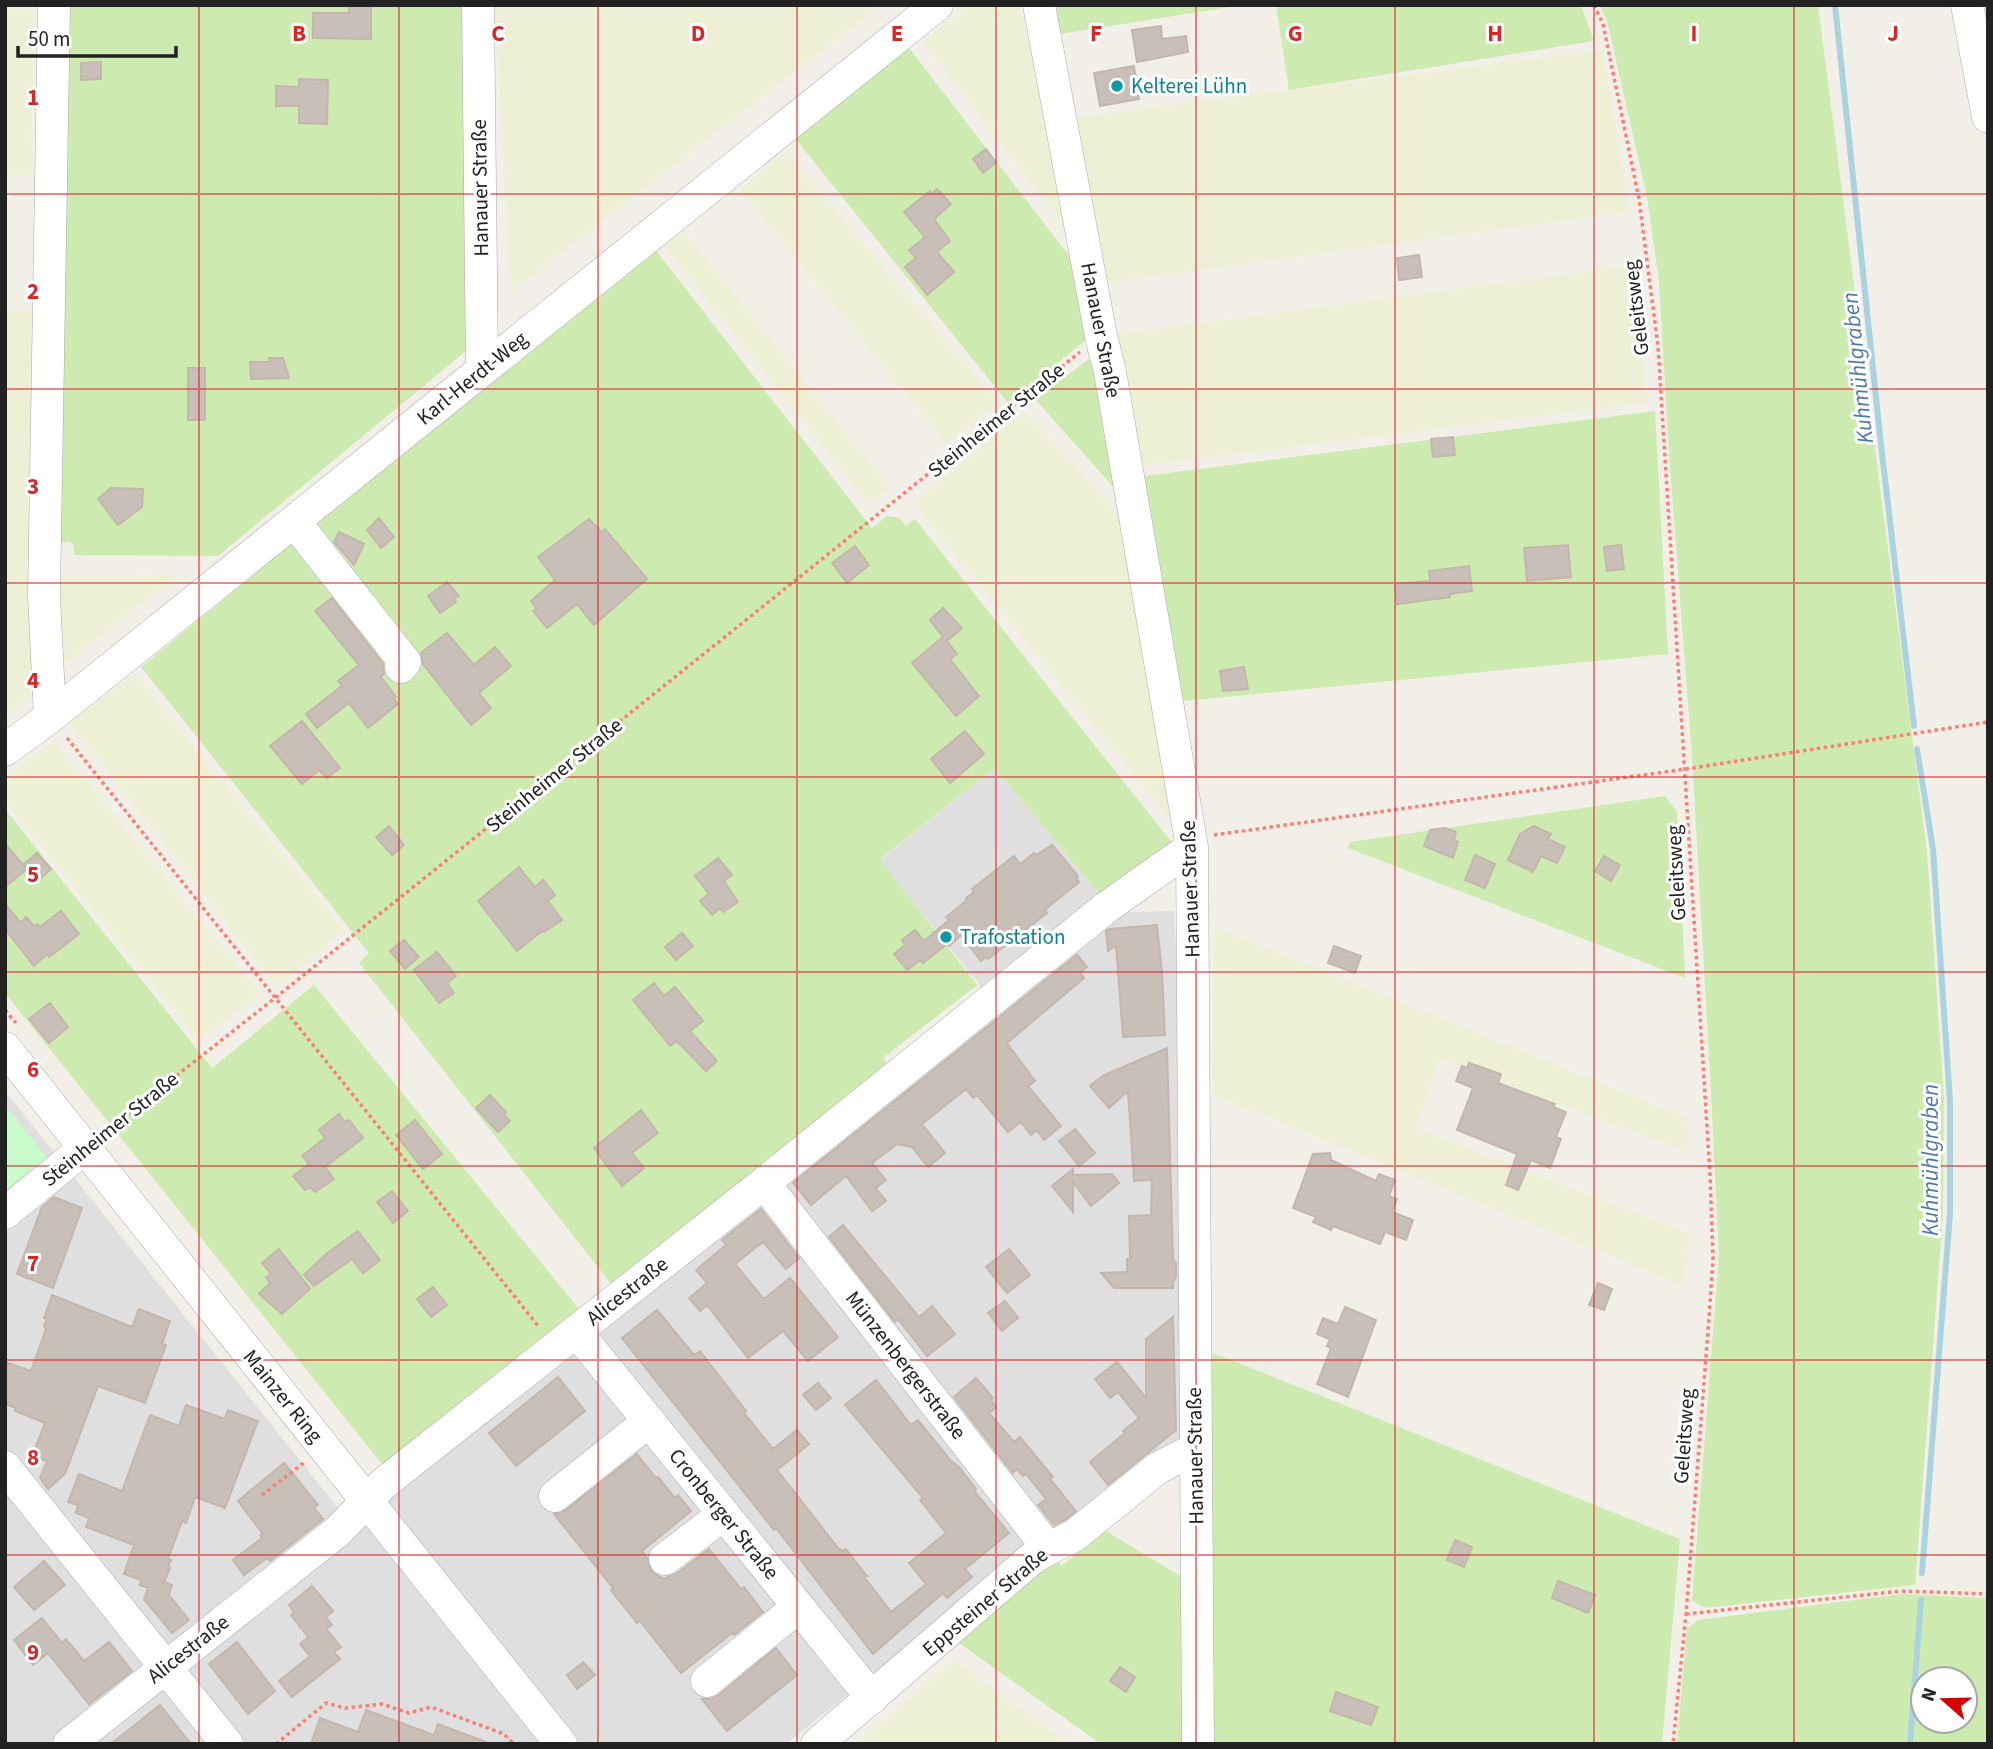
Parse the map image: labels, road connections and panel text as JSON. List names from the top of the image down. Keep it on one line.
{"streets":{"street":["Hanauer Straße","Karl-Herdt-Weg","Steinheimer Straße","Alicestraße","Münzenbergerstraße","Mainzer Ring","Cronberger Straße","Eppsteiner Straße"],"path":["Geleitsweg"]},"crossings":[["Hanauer Straße","Karl-Herdt-Weg"],["Hanauer Straße","Steinheimer Straße"],["Hanauer Straße","Alicestraße"],["Hanauer Straße","Eppsteiner Straße"],["Steinheimer Straße","Mainzer Ring"],["Alicestraße","Münzenbergerstraße"],["Alicestraße","Mainzer Ring"],["Alicestraße","Cronberger Straße"],["Münzenbergerstraße","Eppsteiner Straße"],["Cronberger Straße","Eppsteiner Straße"]],"water":["Kuhmühlgraben"],"places":["Kelterei Lühn","Trafostation"],"scale_bar":"50 m","north":"left","grid":{"columns":["B","C","D","E","F","G","H","I","J"],"rows":["1","2","3","4","5","6","7","8","9"]}}
